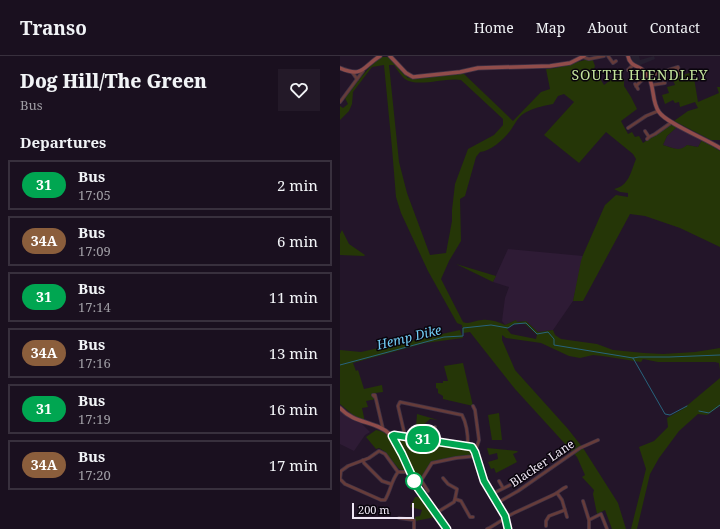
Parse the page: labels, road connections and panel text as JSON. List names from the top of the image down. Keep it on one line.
{"streets":{"street":["Blacker Lane"]},"districts":["SOUTH HIENDLEY"],"water":["Hemp Dike"],"lines":["bus line 31"],"scale_bar":"200 m","page":{"header":"Transo","nav":["Home","Map","About","Contact"],"heading":[["Dog Hill/The Green","Bus"],"Departures"],"on_map":"31","list":[{"mark":"31","name":"Bus","note":"17:05","value":"2 min"},{"mark":"34A","name":"Bus","note":"17:09","value":"6 min"},{"mark":"31","name":"Bus","note":"17:14","value":"11 min"},{"mark":"34A","name":"Bus","note":"17:16","value":"13 min"},{"mark":"31","name":"Bus","note":"17:19","value":"16 min"},{"mark":"34A","name":"Bus","note":"17:20","value":"17 min"}],"scale":"200 m"}}
